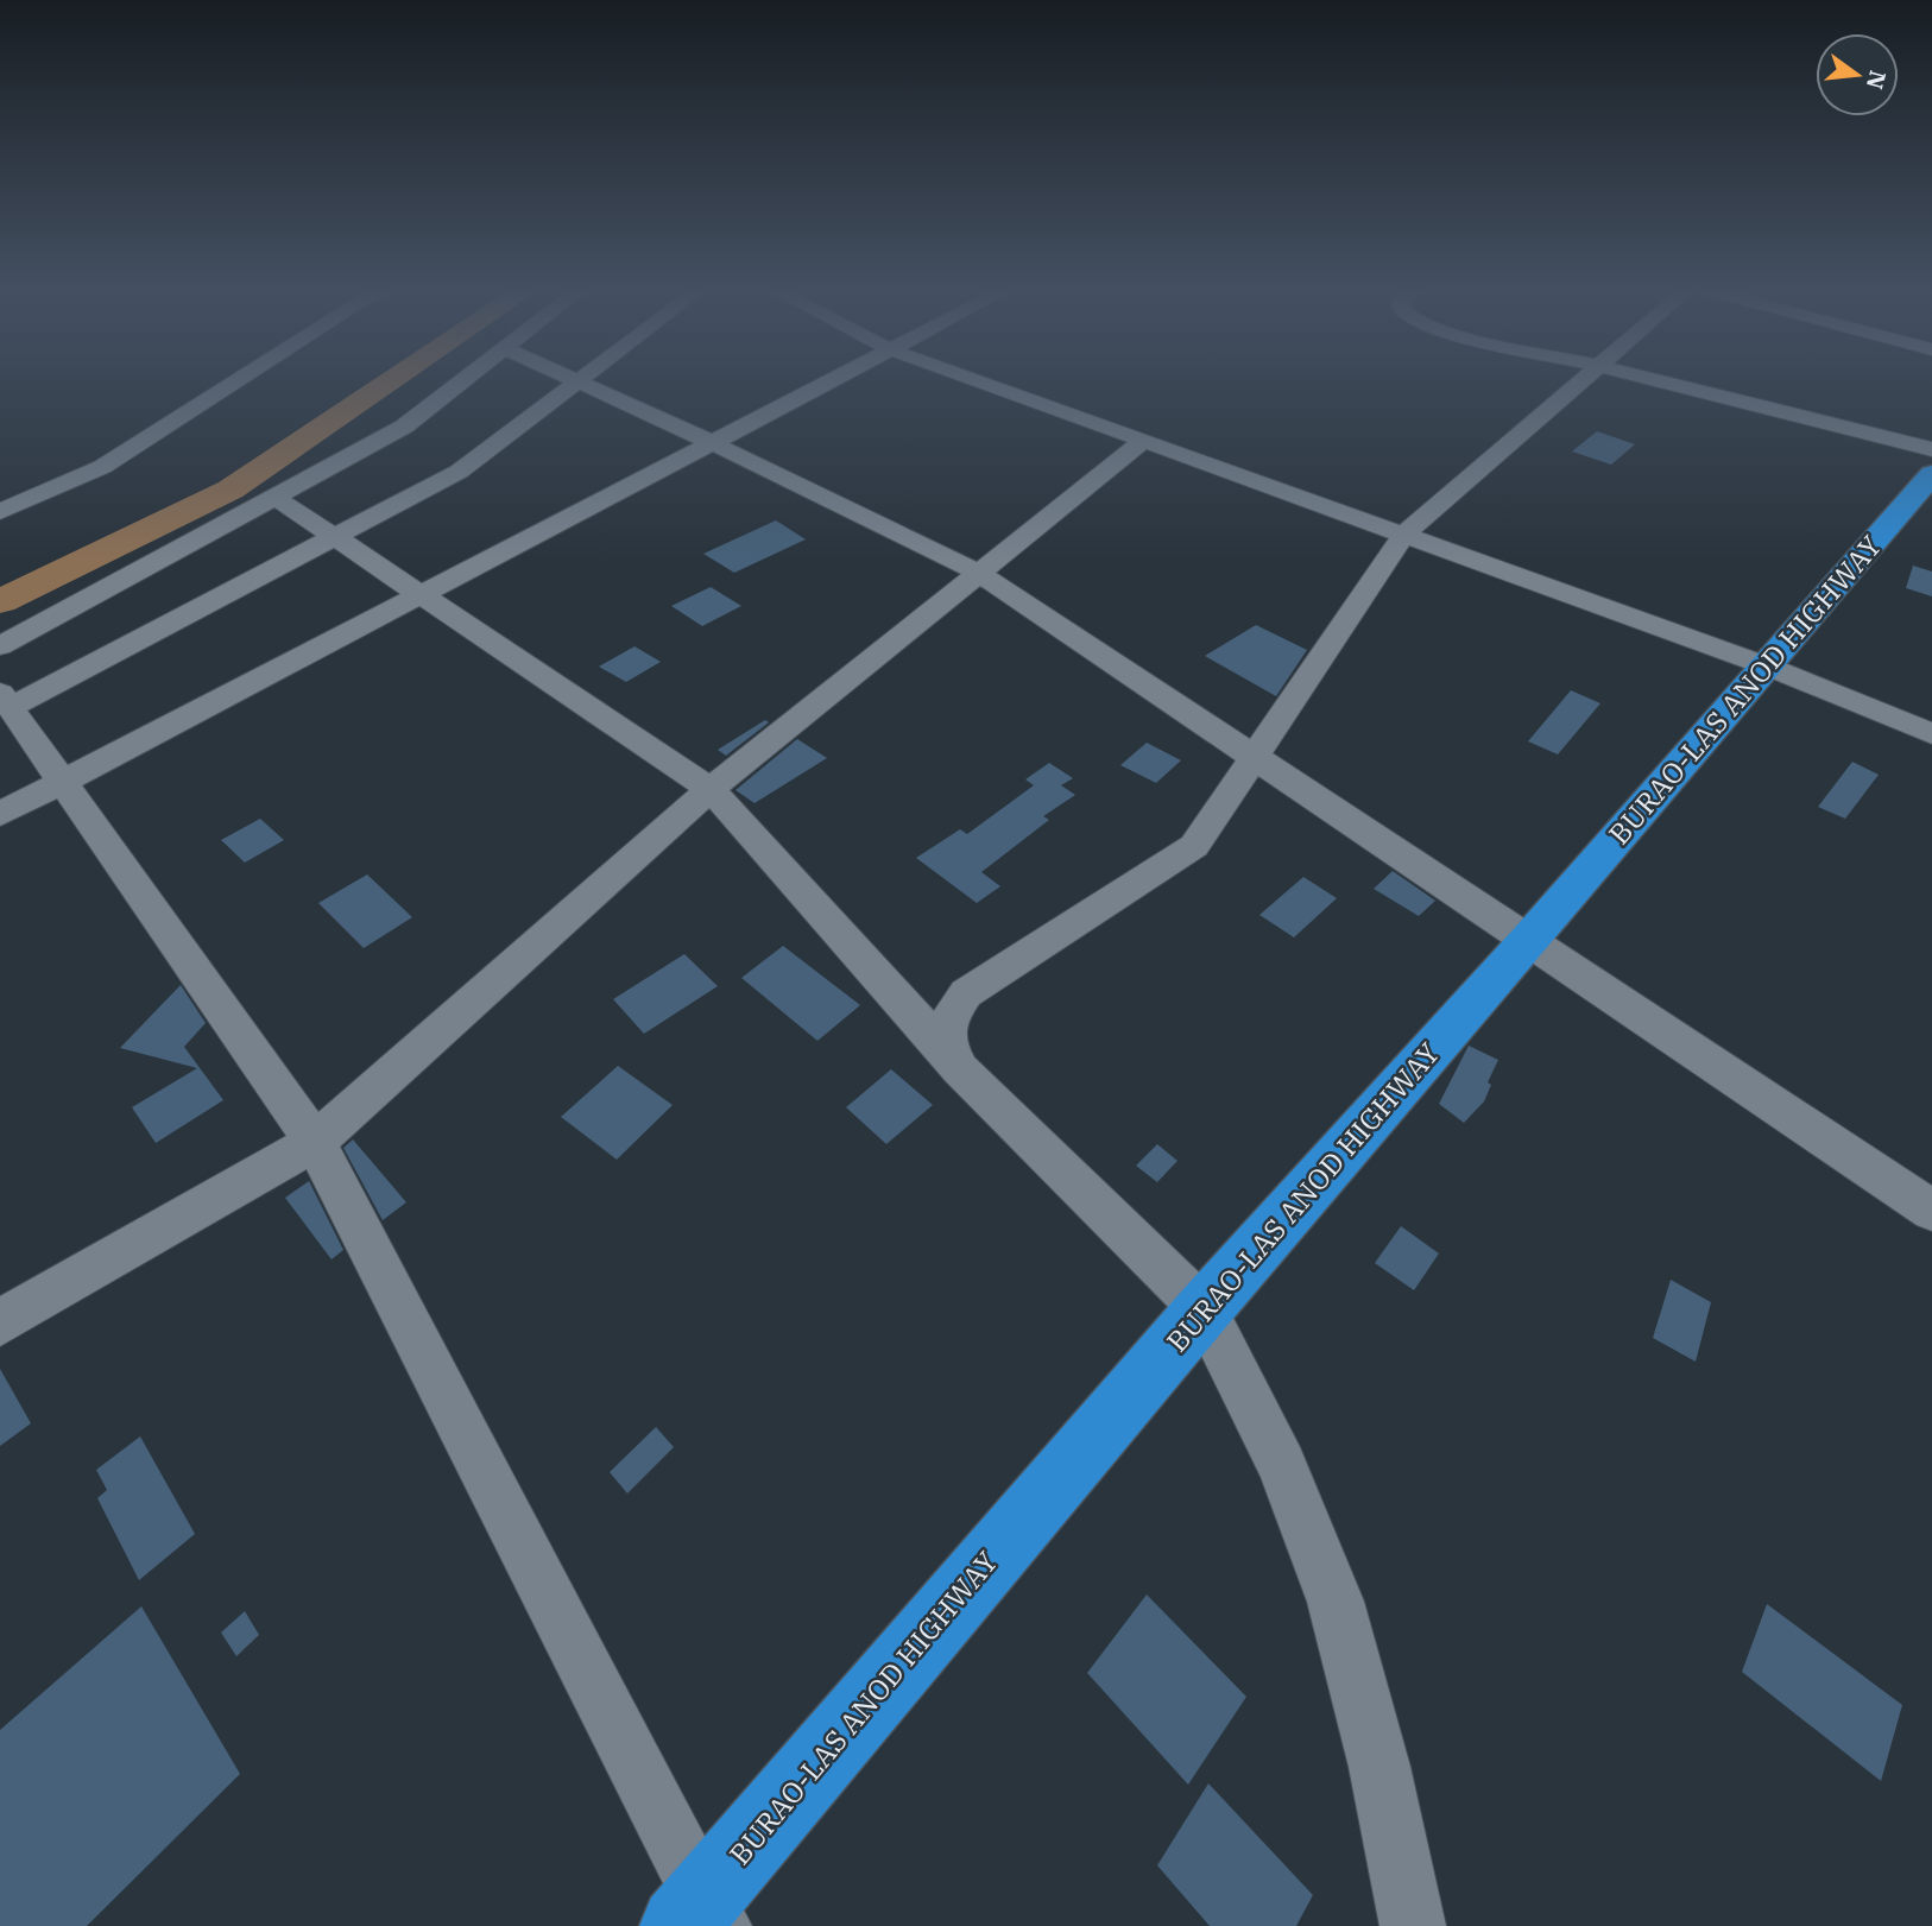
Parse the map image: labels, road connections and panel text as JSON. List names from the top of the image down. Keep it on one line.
{"streets":{"highway":["BURAO-LAS ANOD HIGHWAY"]},"north":"right"}
